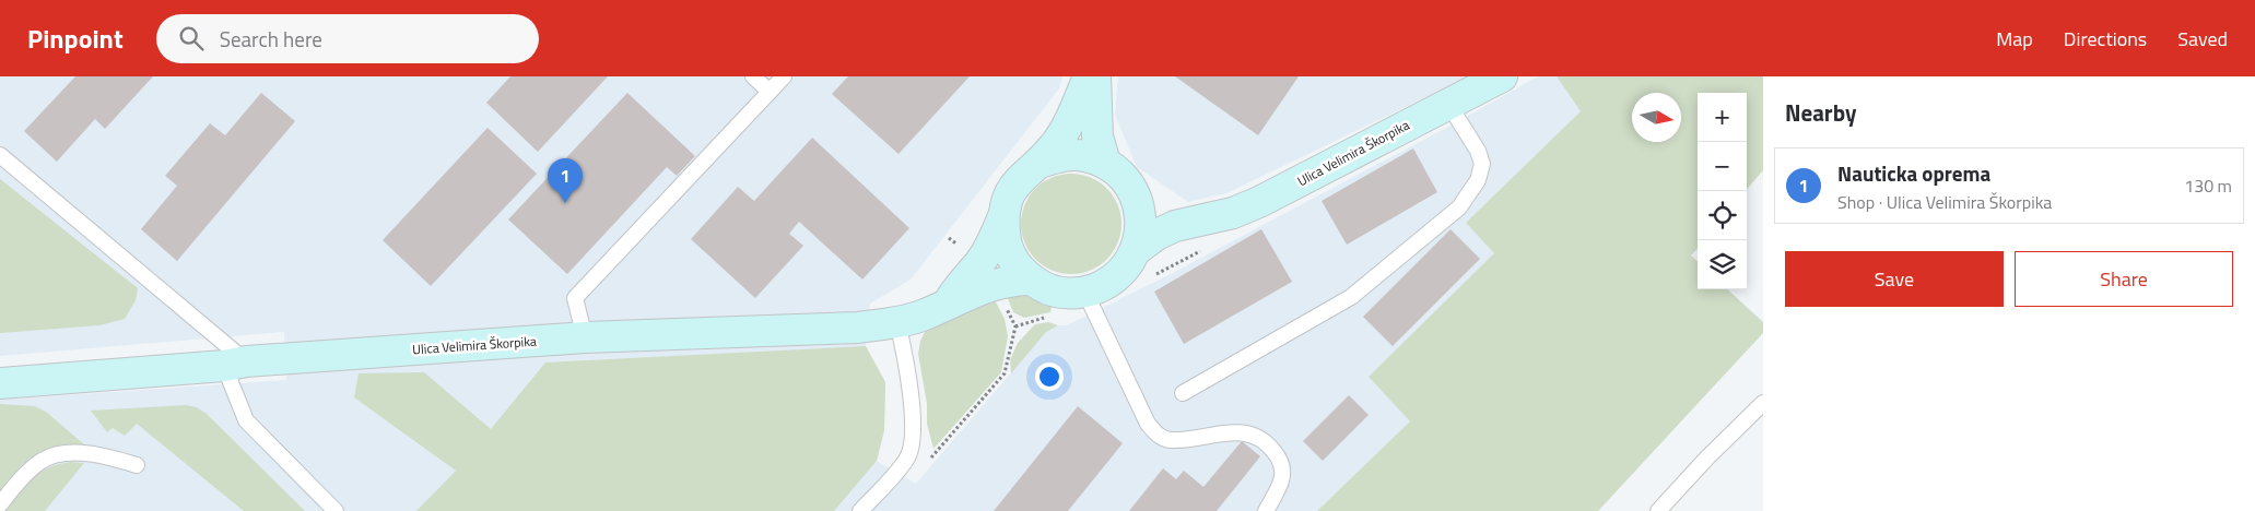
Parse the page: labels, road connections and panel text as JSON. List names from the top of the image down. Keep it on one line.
{"streets":{"street":["Ulica Velimira Škorpika"]},"north":"right","page":{"header":"Pinpoint","search":"Search here","nav":["Map","Directions","Saved"],"heading":"Nearby","map_buttons":["+","−"],"list":[{"mark":"1","name":"Nauticka oprema","note":"Shop · Ulica Velimira Škorpika","value":"130 m"}],"pins":"1","buttons":["Save","Share"]}}
